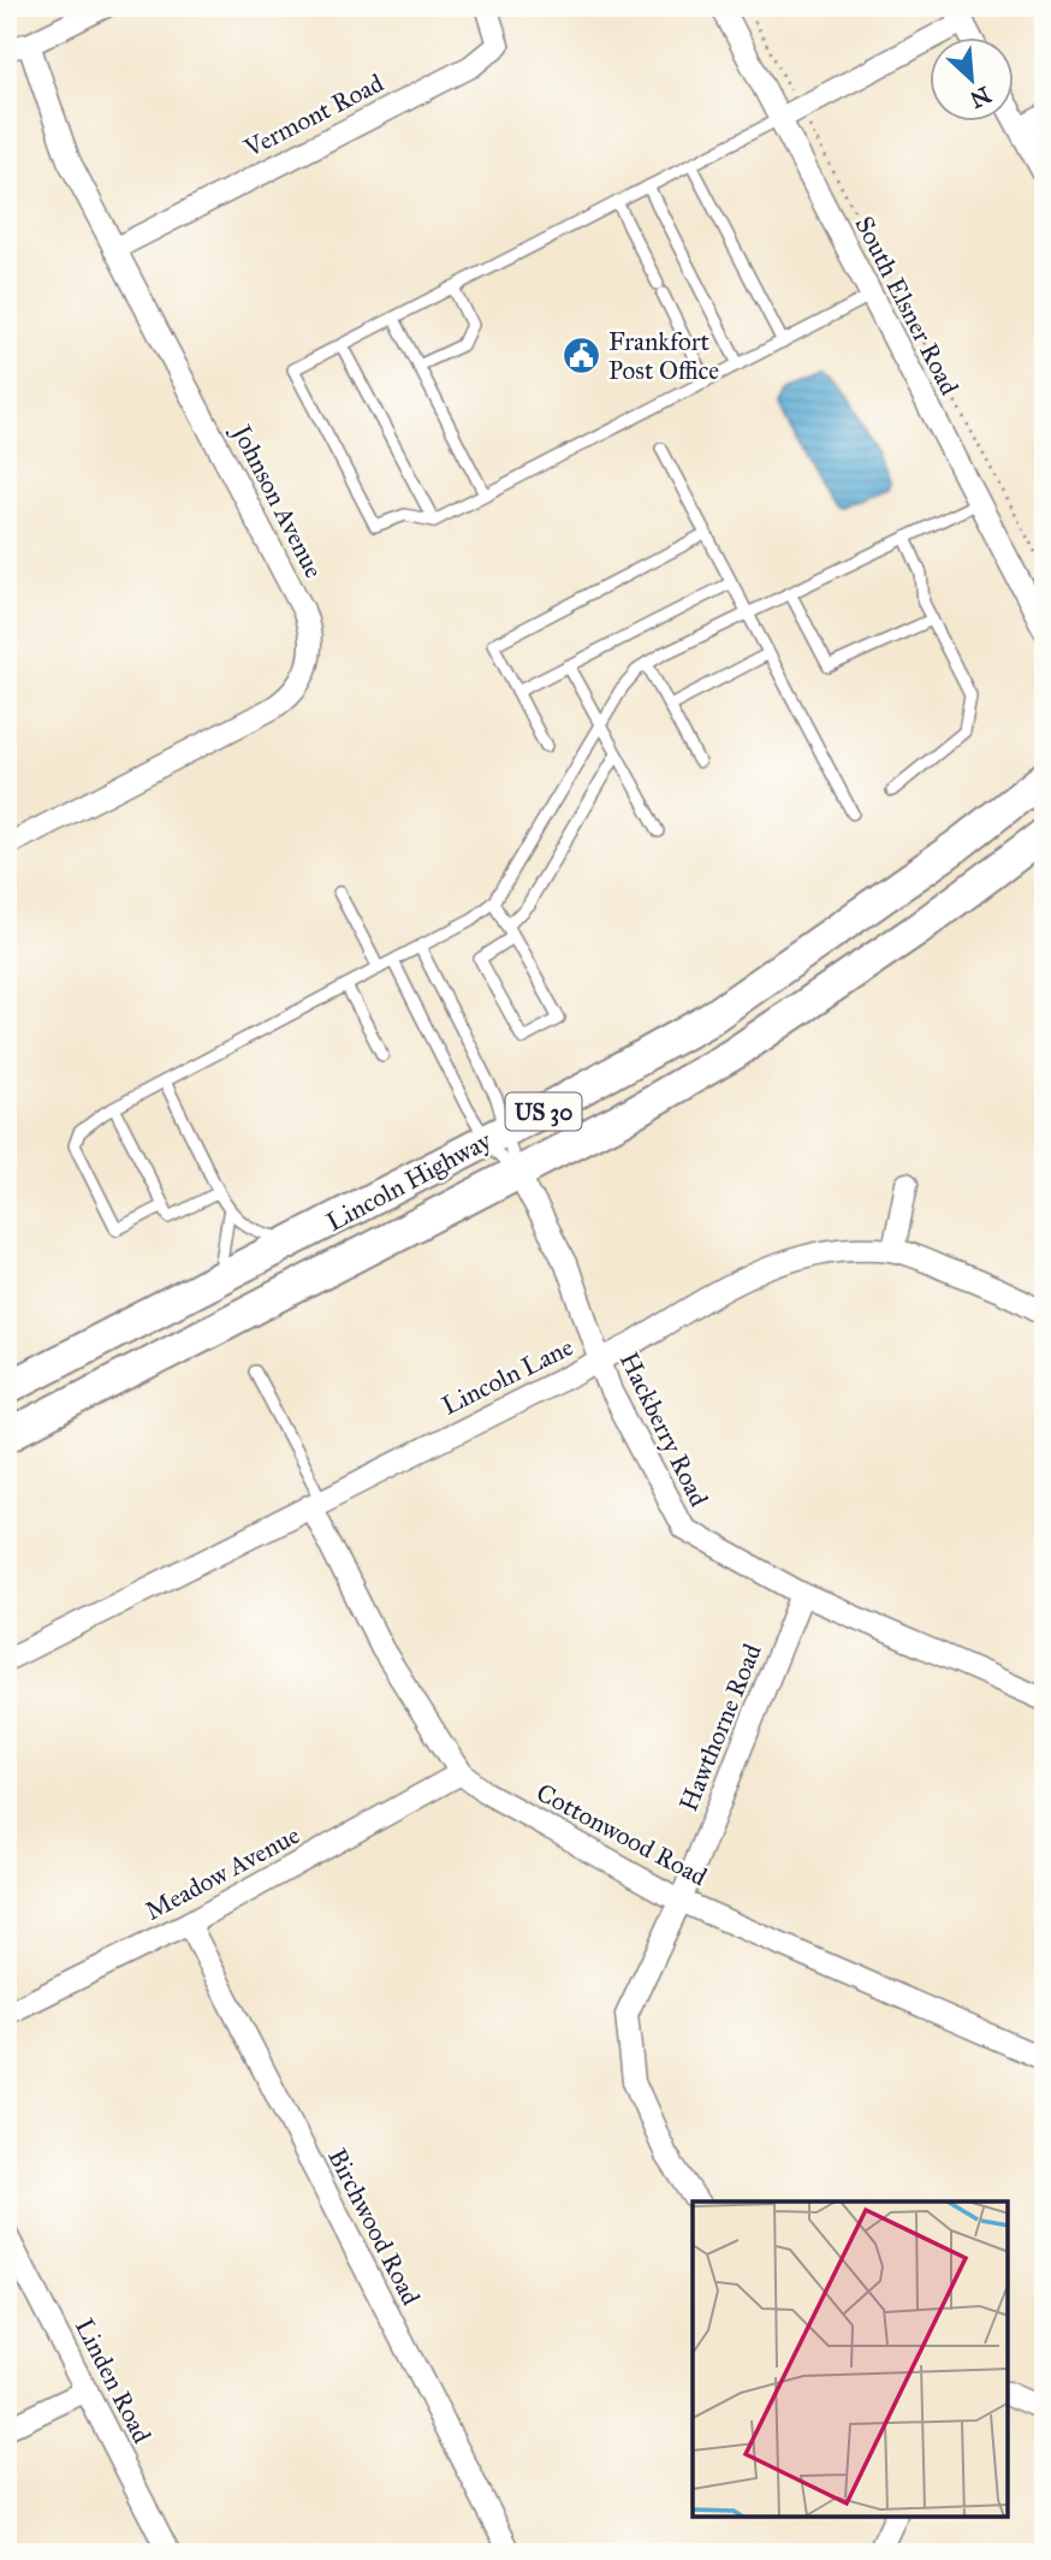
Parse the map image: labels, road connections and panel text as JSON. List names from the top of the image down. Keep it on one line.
{"streets":{"main road":["US 30","Lincoln Highway"],"street":["Vermont Road","South Elsner Road","Johnson Avenue","Lincoln Lane","Hackberry Road","Hawthorne Road","Cottonwood Road","Meadow Avenue","Birchwood Road","Linden Road"]},"crossings":[["Vermont Road","Johnson Avenue"],["Lincoln Highway","Hackberry Road"],["Lincoln Lane","Hackberry Road"],["Lincoln Lane","Cottonwood Road"],["Hackberry Road","Hawthorne Road"],["Hawthorne Road","Cottonwood Road"],["Cottonwood Road","Meadow Avenue"],["Meadow Avenue","Birchwood Road"]],"places":{"public building":["Frankfort Post Office"]},"north":"bottom right"}
